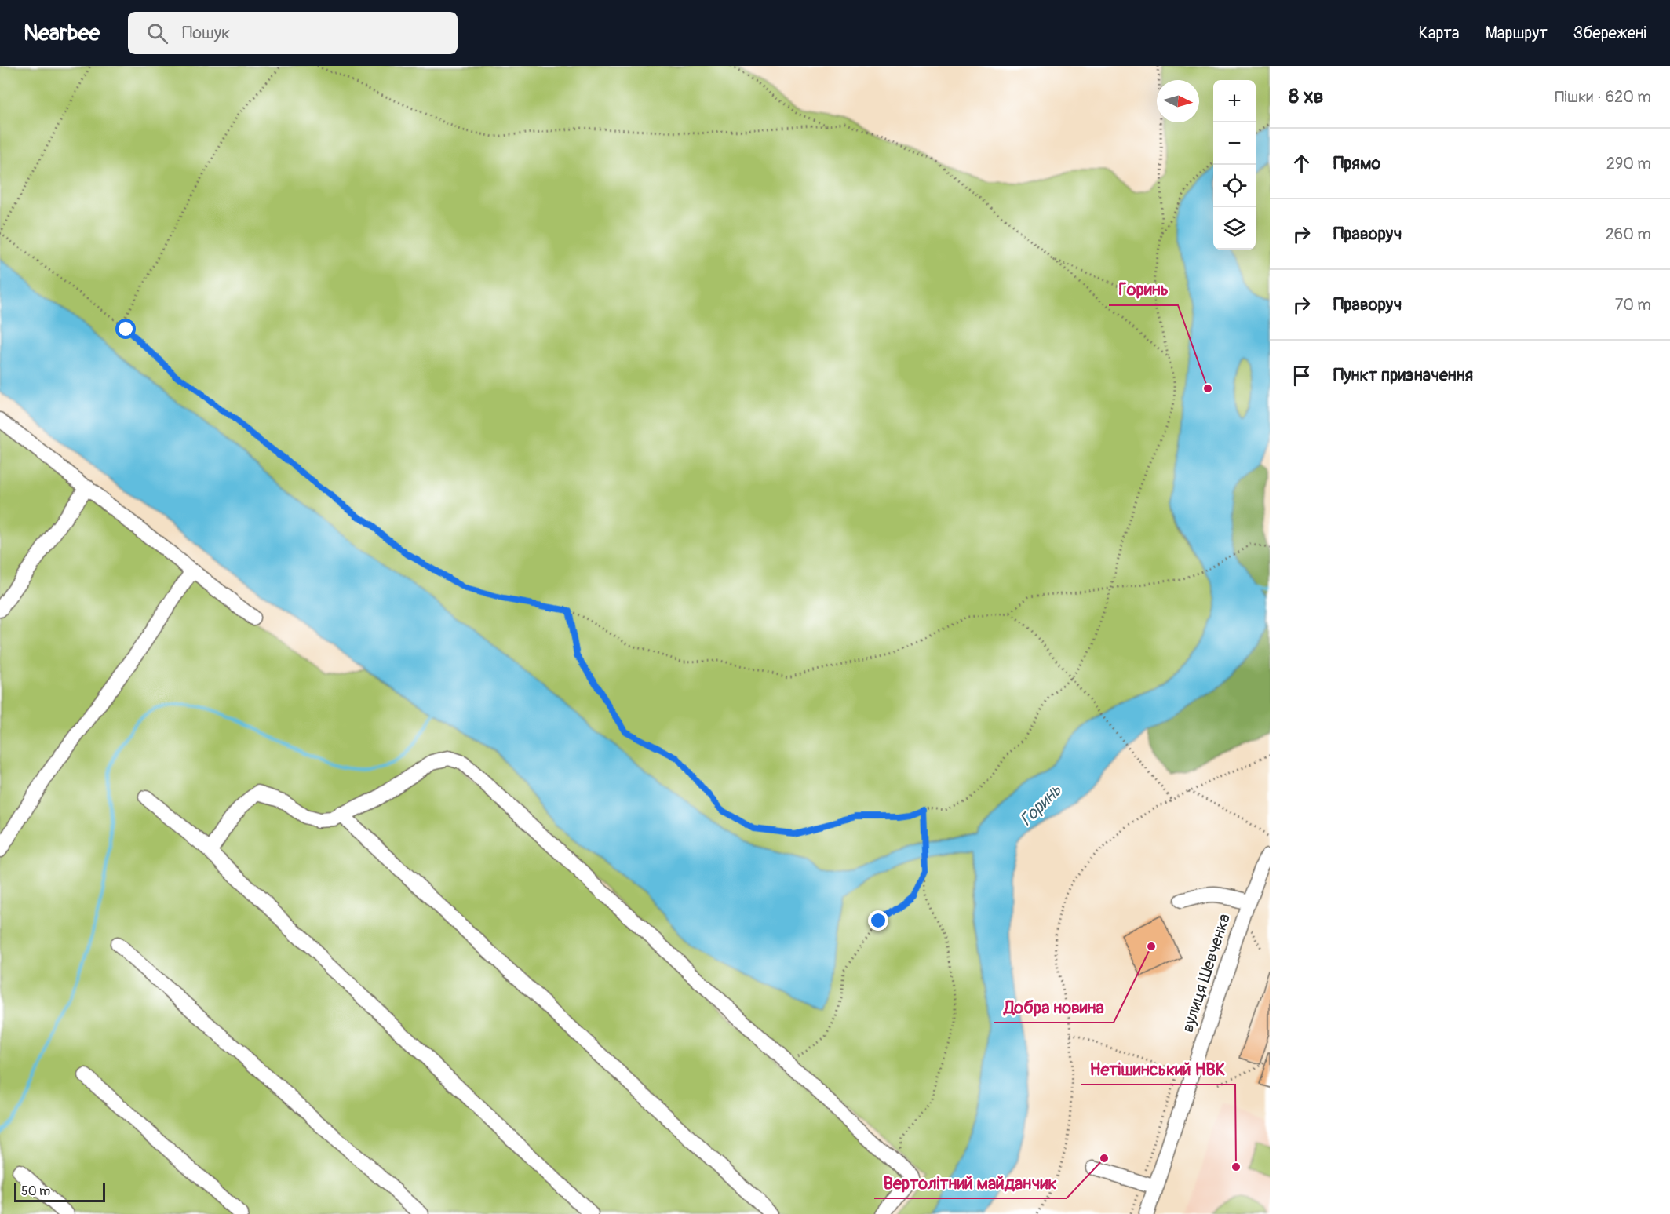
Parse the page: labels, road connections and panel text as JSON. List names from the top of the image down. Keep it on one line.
{"streets":{"street":["вулиця Шевченка"]},"water":["Горинь"],"places":["Горинь","Добра новина","Вертолітний майданчик","Нетішинський НВК"],"scale_bar":"50 m","north":"right","page":{"header":"Nearbee","search":"Пошук","nav":["Карта","Маршрут","Збережені"],"heading":["8 хв","Пішки · 620 m"],"map_buttons":["+","−"],"list":[["Прямо","290 m"],["Праворуч","260 m"],["Праворуч","70 m"],"Пункт призначення"],"scale":"50 m"}}
